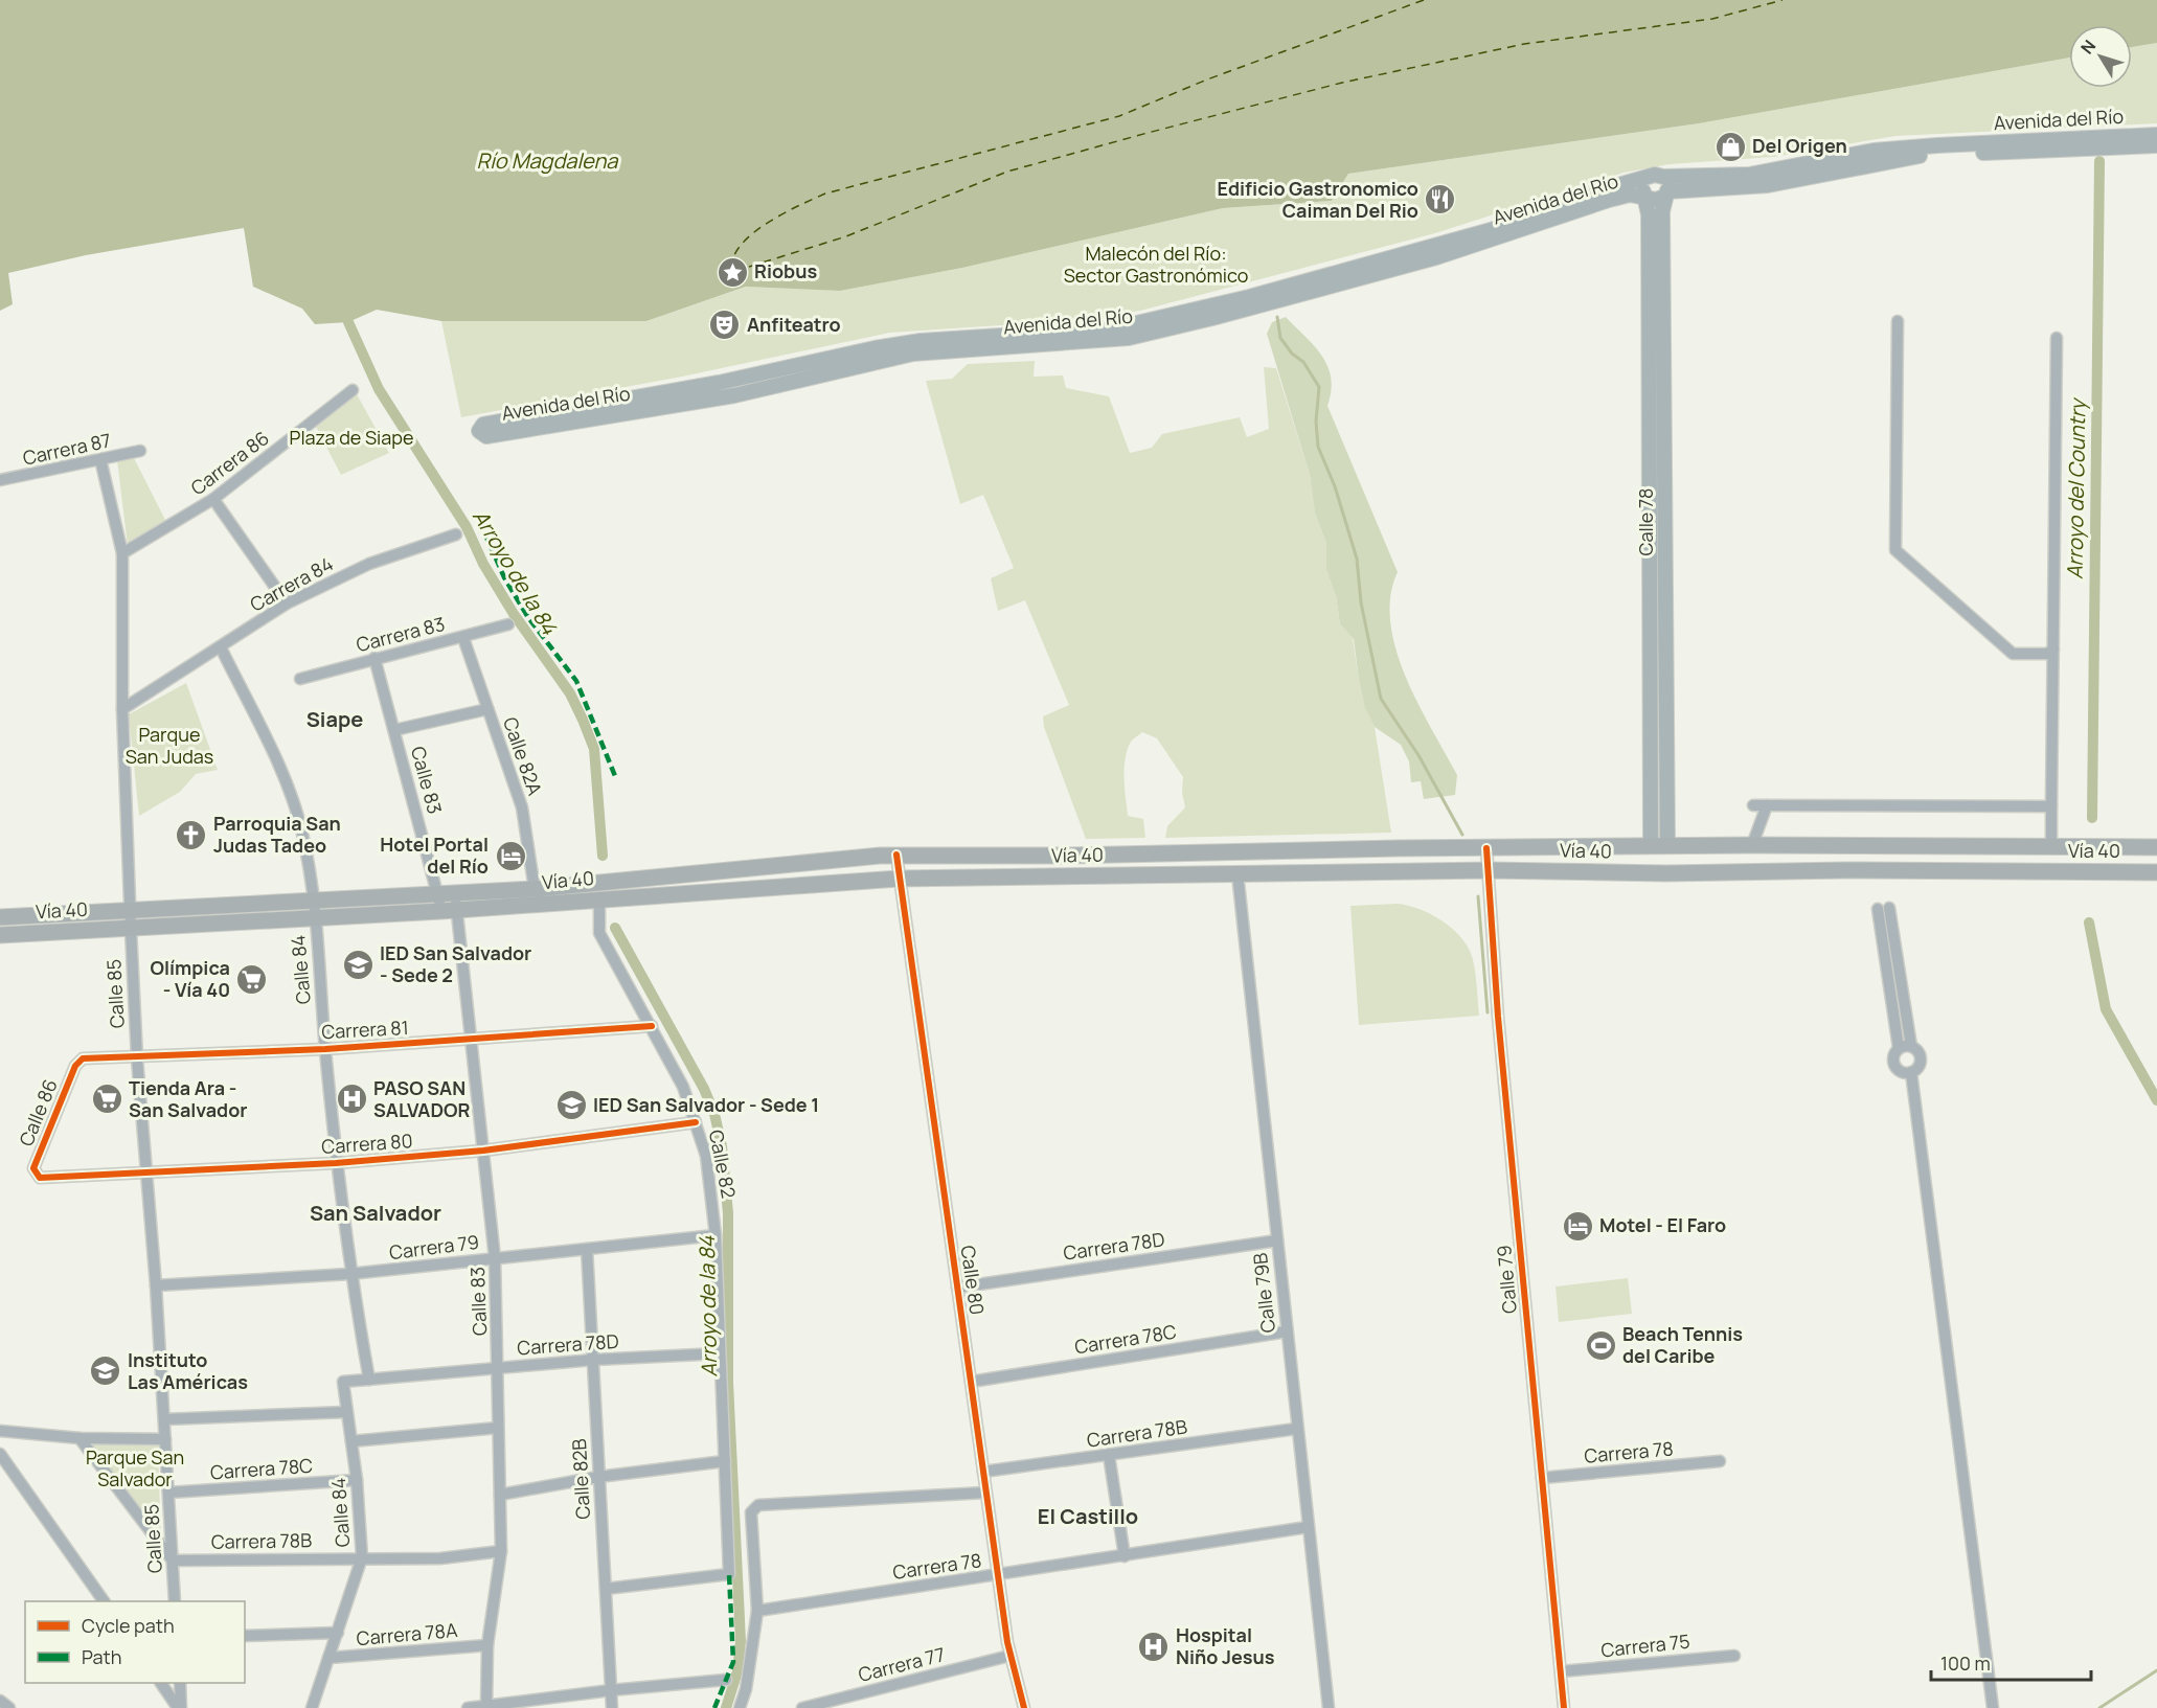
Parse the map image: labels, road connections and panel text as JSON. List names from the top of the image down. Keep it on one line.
{"streets":{"highway":["Vía 40"],"main road":["Avenida del Río","Calle 78"],"street":["Carrera 87","Carrera 86","Carrera 84","Carrera 83","Calle 82A","Calle 83","Calle 84","Calle 85","Carrera 81","Calle 86","Carrera 80","Calle 82","Carrera 78D","Carrera 79","Calle 79","Calle 80","Calle 79B","Carrera 78C","Carrera 78B","Carrera 78","Calle 82B","Carrera 78A","Carrera 75","Carrera 77"]},"crossings":[["Avenida del Río","Calle 78"],["Carrera 87","Calle 85"],["Carrera 86","Calle 85"],["Calle 78","Vía 40"],["Carrera 84","Calle 84"],["Carrera 84","Calle 85"],["Carrera 83","Calle 82A"],["Carrera 83","Calle 83"],["Calle 82A","Vía 40"],["Calle 83","Vía 40"],["Calle 83","Carrera 81"],["Calle 83","Carrera 80"],["Calle 83","Carrera 78D"],["Calle 83","Carrera 79"],["Calle 83","Carrera 78B"],["Calle 83","Carrera 78A"],["Vía 40","Calle 84"],["Vía 40","Calle 85"],["Vía 40","Calle 82"],["Vía 40","Calle 79"],["Vía 40","Calle 80"],["Vía 40","Calle 79B"],["Calle 84","Carrera 81"],["Calle 84","Carrera 80"],["Calle 84","Carrera 78D"],["Calle 84","Carrera 79"],["Calle 84","Carrera 78C"],["Calle 84","Carrera 78B"],["Calle 84","Carrera 78A"],["Calle 85","Carrera 81"],["Calle 85","Carrera 80"],["Calle 85","Carrera 79"],["Calle 85","Carrera 78C"],["Calle 85","Carrera 78B"],["Carrera 81","Calle 86"],["Carrera 81","Calle 82"],["Calle 86","Carrera 80"],["Carrera 80","Calle 82"],["Calle 82","Carrera 78D"],["Calle 82","Carrera 79"],["Calle 82","Calle 82B"],["Carrera 78D","Calle 80"],["Carrera 78D","Calle 79B"],["Carrera 78D","Calle 82B"],["Carrera 79","Calle 82B"],["Calle 79","Carrera 78"],["Calle 79","Carrera 75"],["Calle 80","Carrera 78C"],["Calle 80","Carrera 78B"],["Calle 80","Carrera 78"],["Calle 80","Carrera 77"],["Calle 79B","Carrera 78C"],["Calle 79B","Carrera 78B"],["Calle 79B","Carrera 78"]],"districts":["Siape","San Salvador","El Castillo"],"water":["Río Magdalena","Arroyo del Country","Arroyo de la 84"],"parks":["Malecón del Río: Sector Gastronómico","Plaza de Siape","Parque San Judas","Parque San Salvador"],"places":{"shop":["Del Origen"],"restaurant":["Edificio Gastronomico Caiman Del Rio"],"place":["Riobus"],"theatre":["Anfiteatro"],"church":["Parroquia San Judas Tadeo"],"hotel":["Hotel Portal del Río","Motel - El Faro"],"school or university":["IED San Salvador - Sede 2","IED San Salvador - Sede 1","Instituto Las Américas"],"supermarket":["Olímpica - Vía 40","Tienda Ara - San Salvador"],"hospital":["PASO SAN SALVADOR","Hospital Niño Jesus"],"sports":["Beach Tennis del Caribe"]},"legend":["Cycle path","Path"],"scale_bar":"100 m","north":"top left"}
